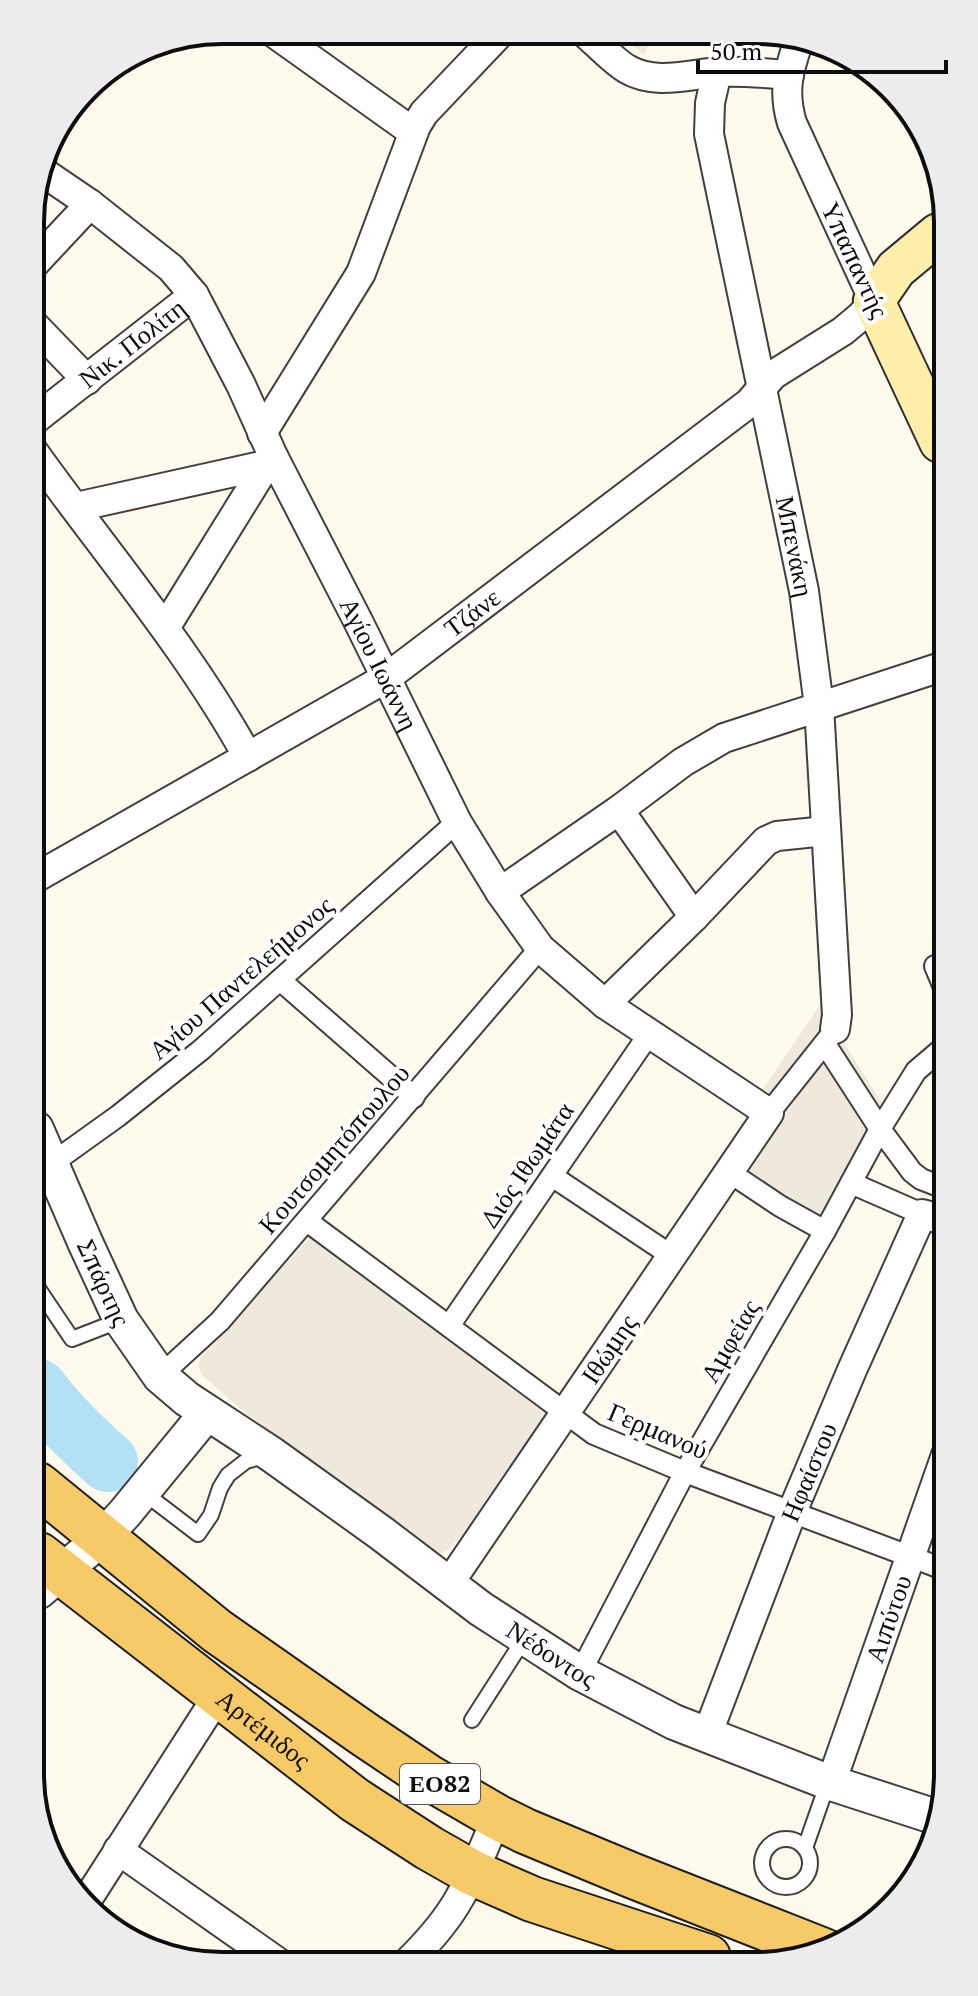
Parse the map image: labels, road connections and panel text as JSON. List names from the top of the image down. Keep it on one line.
{"streets":{"main road":["Υπαπαντής","Αρτέμιδος","ΕΟ82"],"street":["Νικ. Πολίτη","Μπενάκη","Τζάνε","Αγίου Ιωάννη","Αγίου Παντελεήμονος","Κουτσομητόπουλου","Διός Ιθωμάτα","Σπάρτης","Αμφείας","Ιθώμης","Γερμανού","Ηφαίστου","Αιπύτου","Νέδοντος"]},"crossings":[["Υπαπαντής","Τζάνε"],["Νικ. Πολίτη","Αγίου Ιωάννη"],["Μπενάκη","Τζάνε"],["Τζάνε","Αγίου Ιωάννη"],["Αγίου Ιωάννη","Αγίου Παντελεήμονος"],["Αγίου Ιωάννη","Κουτσομητόπουλου"],["Αγίου Ιωάννη","Διός Ιθωμάτα"],["Αγίου Ιωάννη","Ιθώμης"],["Αγίου Παντελεήμονος","Σπάρτης"],["Κουτσομητόπουλου","Σπάρτης"],["Κουτσομητόπουλου","Γερμανού"],["Διός Ιθωμάτα","Γερμανού"],["Σπάρτης","Νέδοντος"],["Αμφείας","Γερμανού"],["Αμφείας","Νέδοντος"],["Ιθώμης","Γερμανού"],["Ιθώμης","Νέδοντος"],["Γερμανού","Ηφαίστου"],["Γερμανού","Αιπύτου"],["Ηφαίστου","Νέδοντος"],["Αιπύτου","Νέδοντος"]],"scale_bar":"50 m"}
